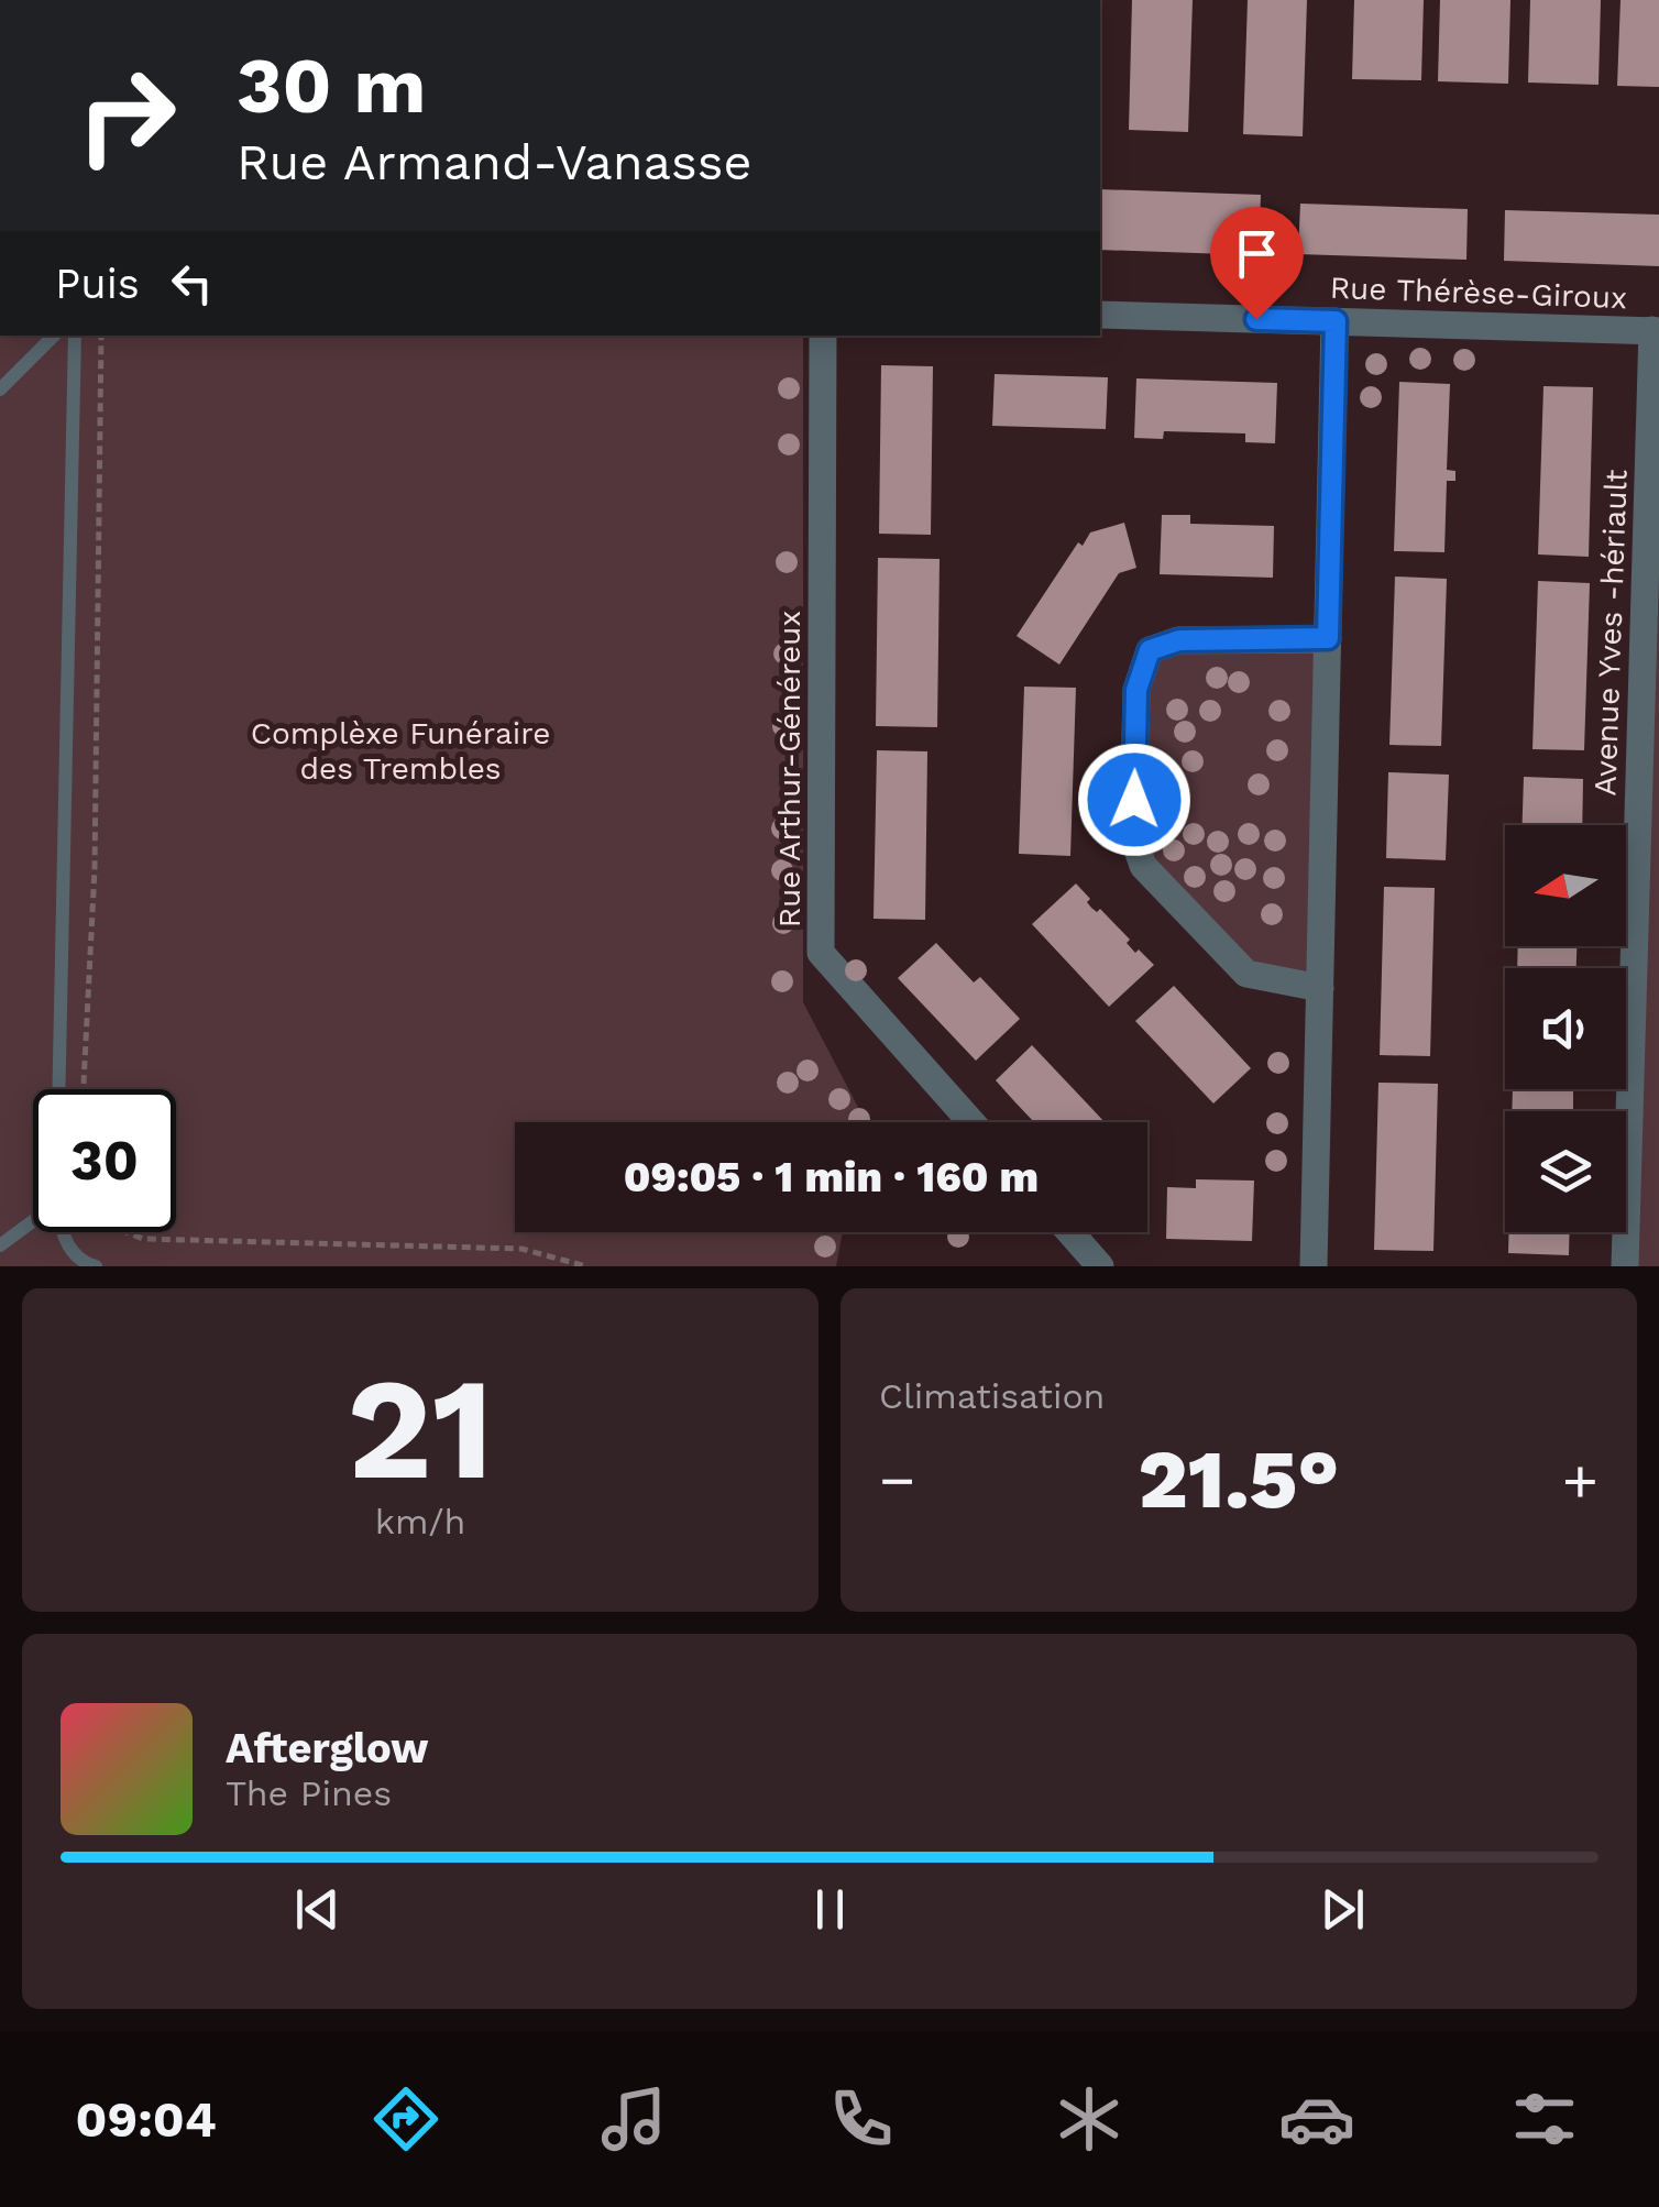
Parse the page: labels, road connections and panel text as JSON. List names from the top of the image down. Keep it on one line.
{"streets":{"street":["Rue Thérèse-Giroux","Avenue Yves -hériault","Rue Arthur-Généreux"]},"crossings":[["Rue Thérèse-Giroux","Avenue Yves -hériault"]],"parks":["Complèxe Funéraire des Trembles"],"north":"left","page":{"turn":["30 m","Rue Armand-Vanasse"],"then":"Puis","limit":"30","trip":"09:05 · 1 min · 160 m","tile":[["21","km/h"],"Climatisation"],"heat":["−","21.5°","+"],"song":["Afterglow","The Pines"],"tabs":"09:04"}}
